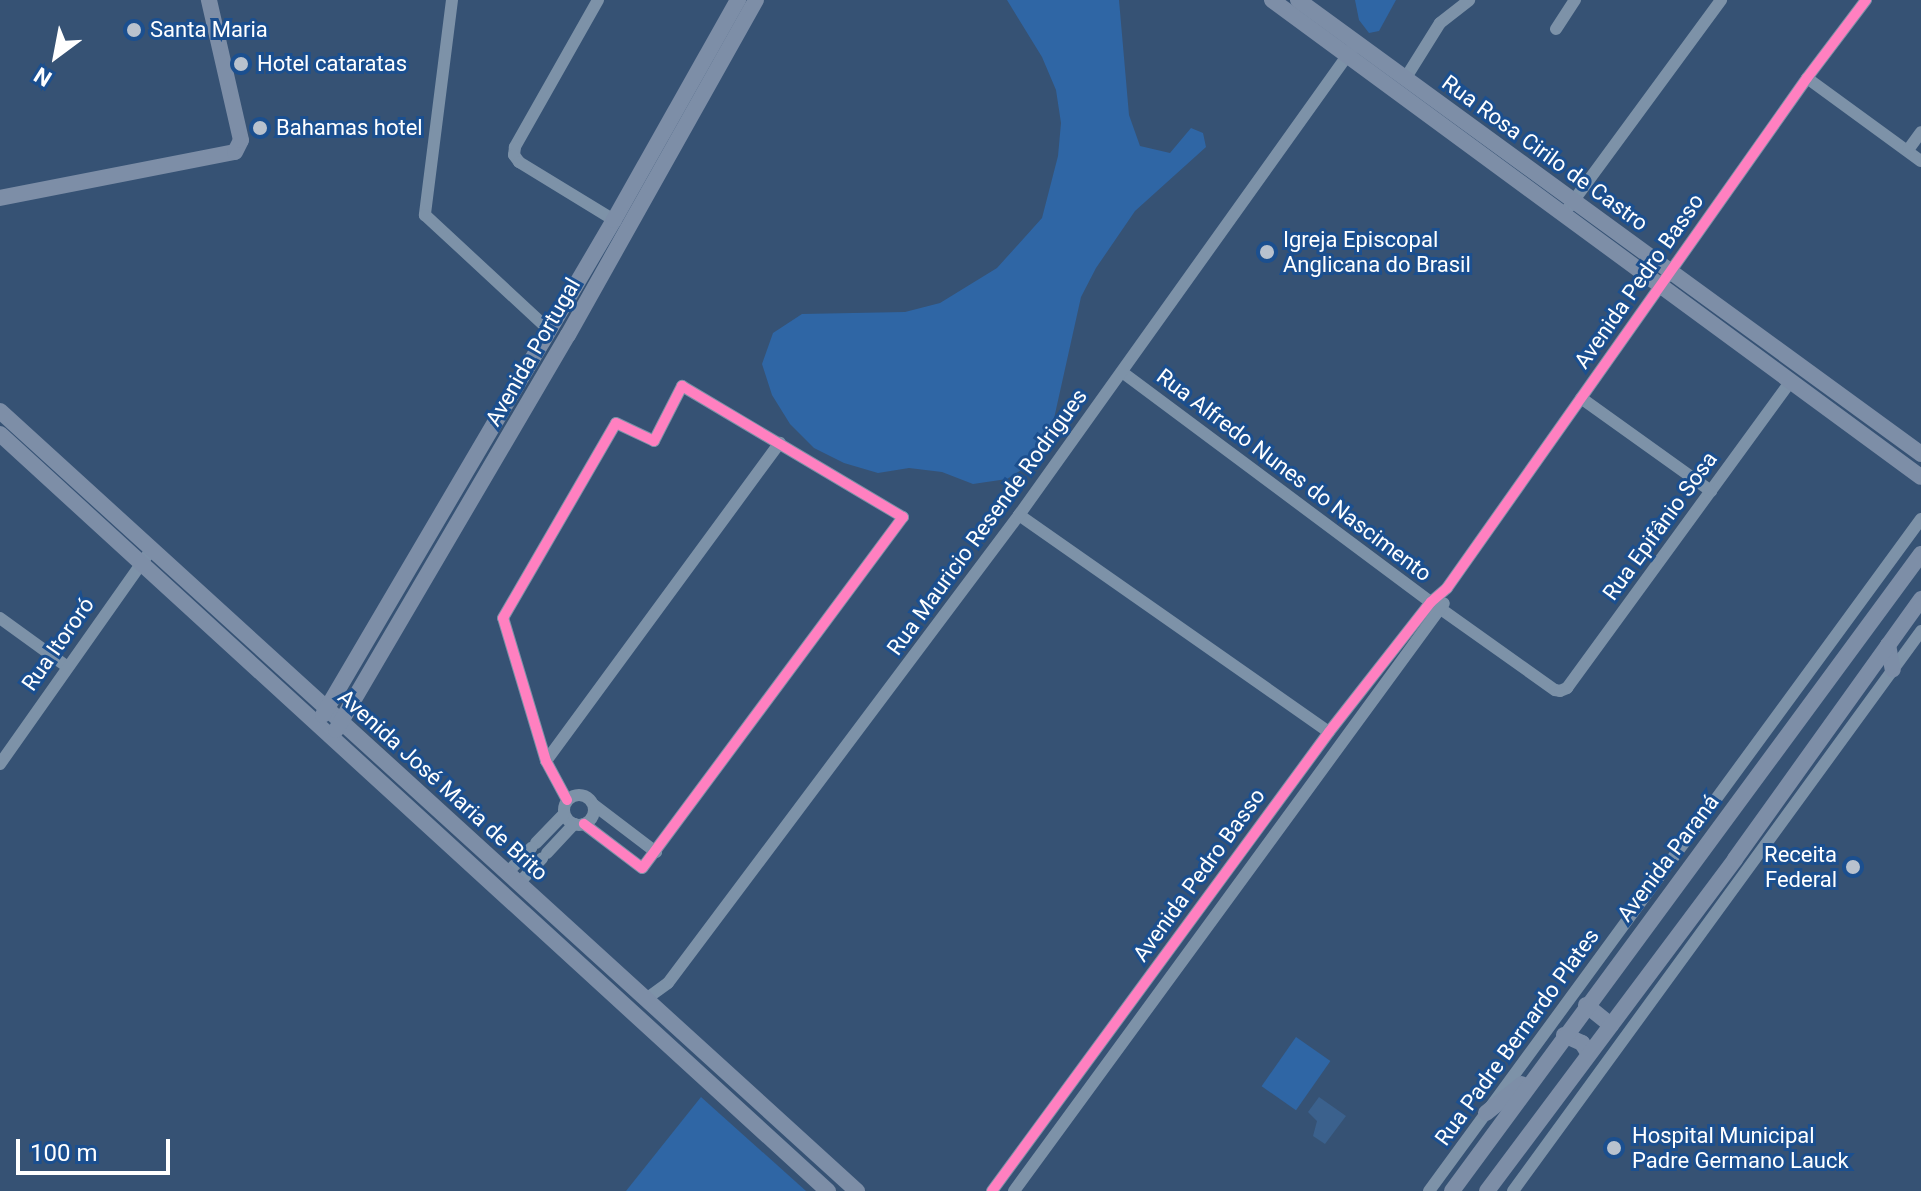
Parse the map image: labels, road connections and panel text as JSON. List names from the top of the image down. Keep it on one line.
{"streets":{"main road":["Rua Rosa Cirilo de Castro","Avenida Portugal","Avenida José Maria de Brito","Avenida Paraná"],"street":["Avenida Pedro Basso","Rua Alfredo Nunes do Nascimento","Rua Mauricio Resende Rodrigues","Rua Epifânio Sosa","Rua Itororó","Rua Padre Bernardo Plates"]},"crossings":[["Rua Rosa Cirilo de Castro","Avenida Pedro Basso"],["Rua Rosa Cirilo de Castro","Rua Mauricio Resende Rodrigues"],["Avenida Pedro Basso","Rua Alfredo Nunes do Nascimento"],["Avenida Portugal","Avenida José Maria de Brito"],["Rua Alfredo Nunes do Nascimento","Rua Mauricio Resende Rodrigues"],["Rua Alfredo Nunes do Nascimento","Rua Epifânio Sosa"],["Rua Mauricio Resende Rodrigues","Avenida José Maria de Brito"],["Rua Itororó","Avenida José Maria de Brito"]],"places":["Santa Maria","Hotel cataratas","Bahamas hotel","Igreja Episcopal Anglicana do Brasil","Receita Federal","Hospital Municipal Padre Germano Lauck"],"scale_bar":"100 m","north":"bottom left"}
